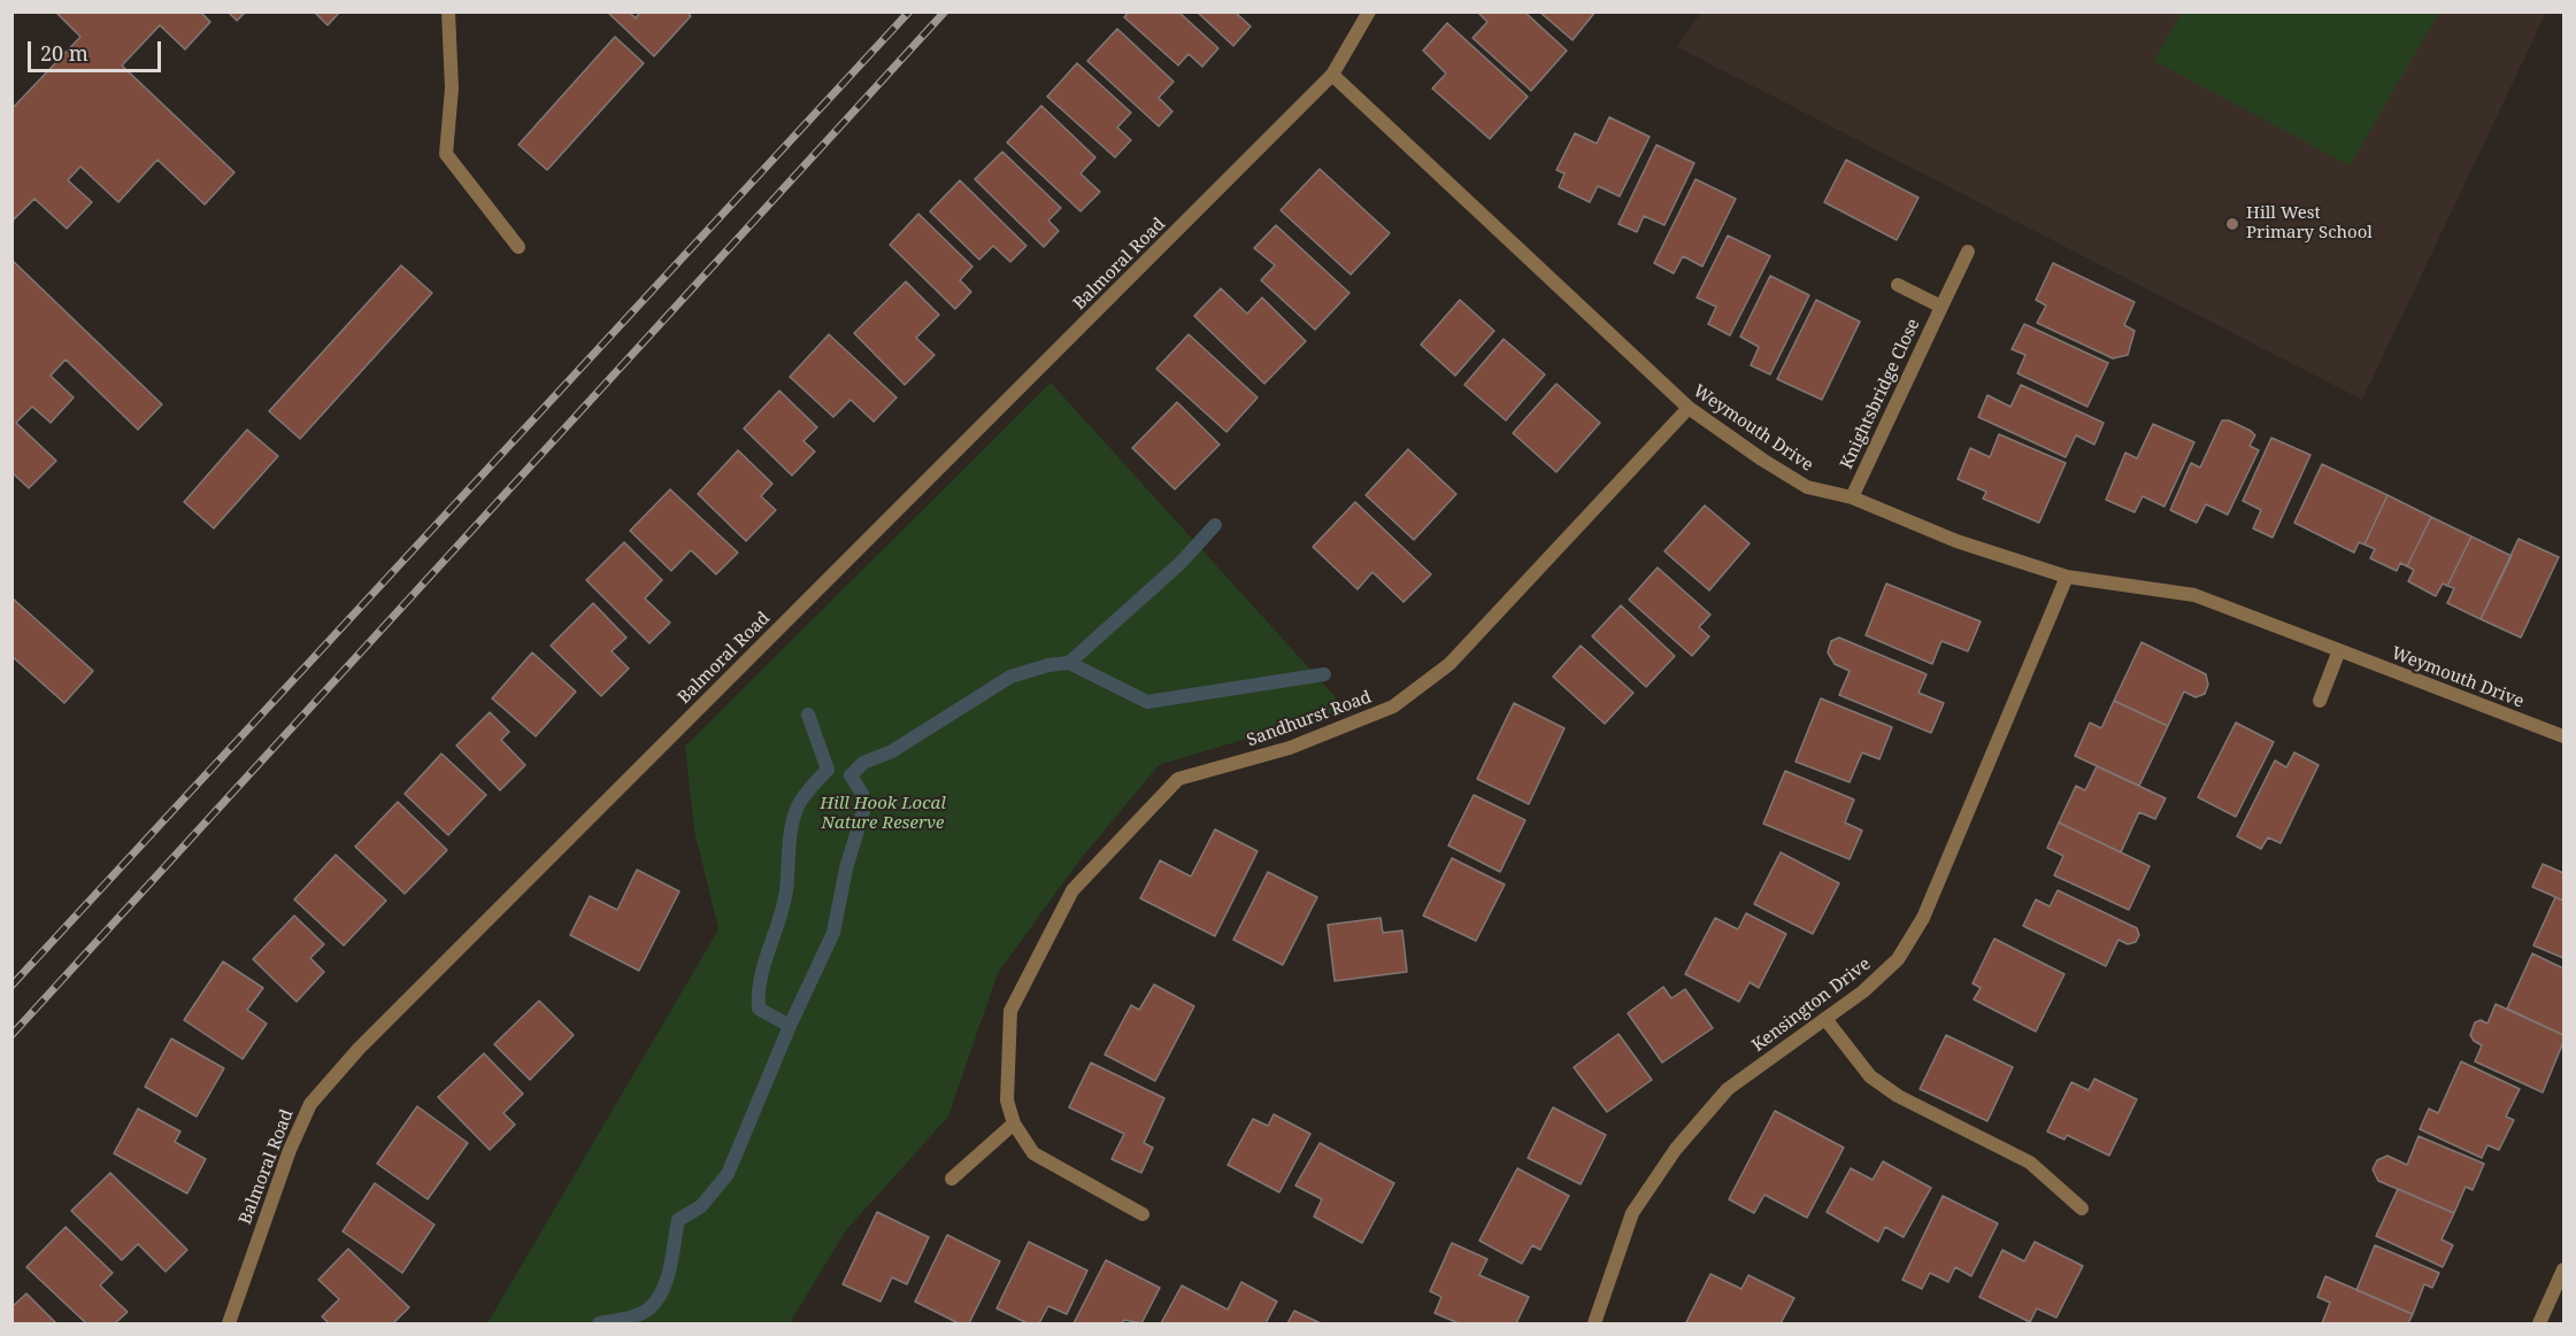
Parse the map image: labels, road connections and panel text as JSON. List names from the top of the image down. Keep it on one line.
{"streets":{"street":["Balmoral Road","Knightsbridge Close","Weymouth Drive","Sandhurst Road","Kensington Drive"]},"crossings":[["Balmoral Road","Weymouth Drive"],["Knightsbridge Close","Weymouth Drive"],["Weymouth Drive","Sandhurst Road"],["Weymouth Drive","Kensington Drive"]],"parks":["Hill Hook Local Nature Reserve"],"places":["Hill West Primary School"],"scale_bar":"20 m"}
